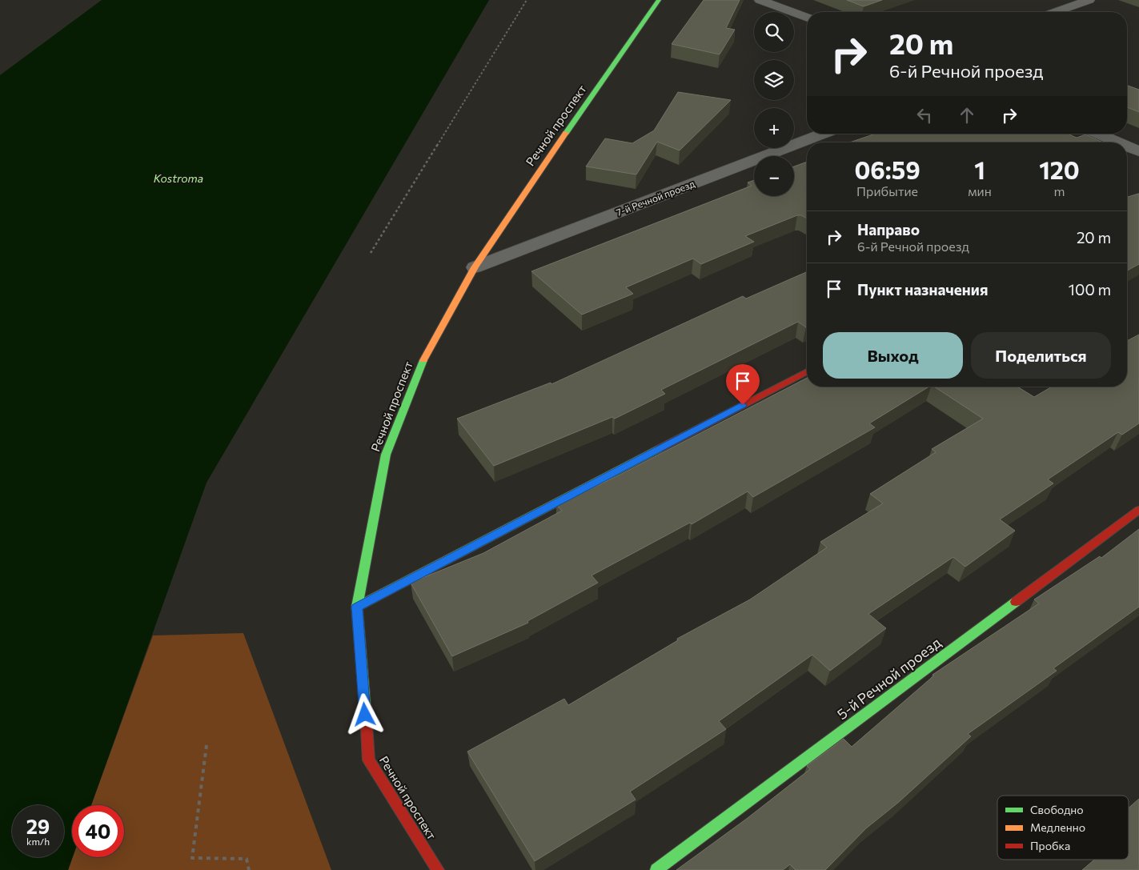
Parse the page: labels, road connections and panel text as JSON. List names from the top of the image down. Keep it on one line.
{"streets":{"street":["Речной проспект","7-й Речной проезд","5-й Речной проезд"]},"crossings":[["Речной проспект","7-й Речной проезд"]],"water":["Kostroma"],"legend":["Свободно","Медленно","Пробка"],"page":{"map_buttons":["+","−"],"turn":["20 m","6-й Речной проезд"],"eta":["06:59","Прибытие","1","мин","120","m"],"list":[{"name":"Направо","note":"6-й Речной проезд","value":"20 m"},{"name":"Пункт назначения","value":"100 m"}],"buttons":["Выход","Поделиться"],"speed":"29 km/h","limit":"40"}}
